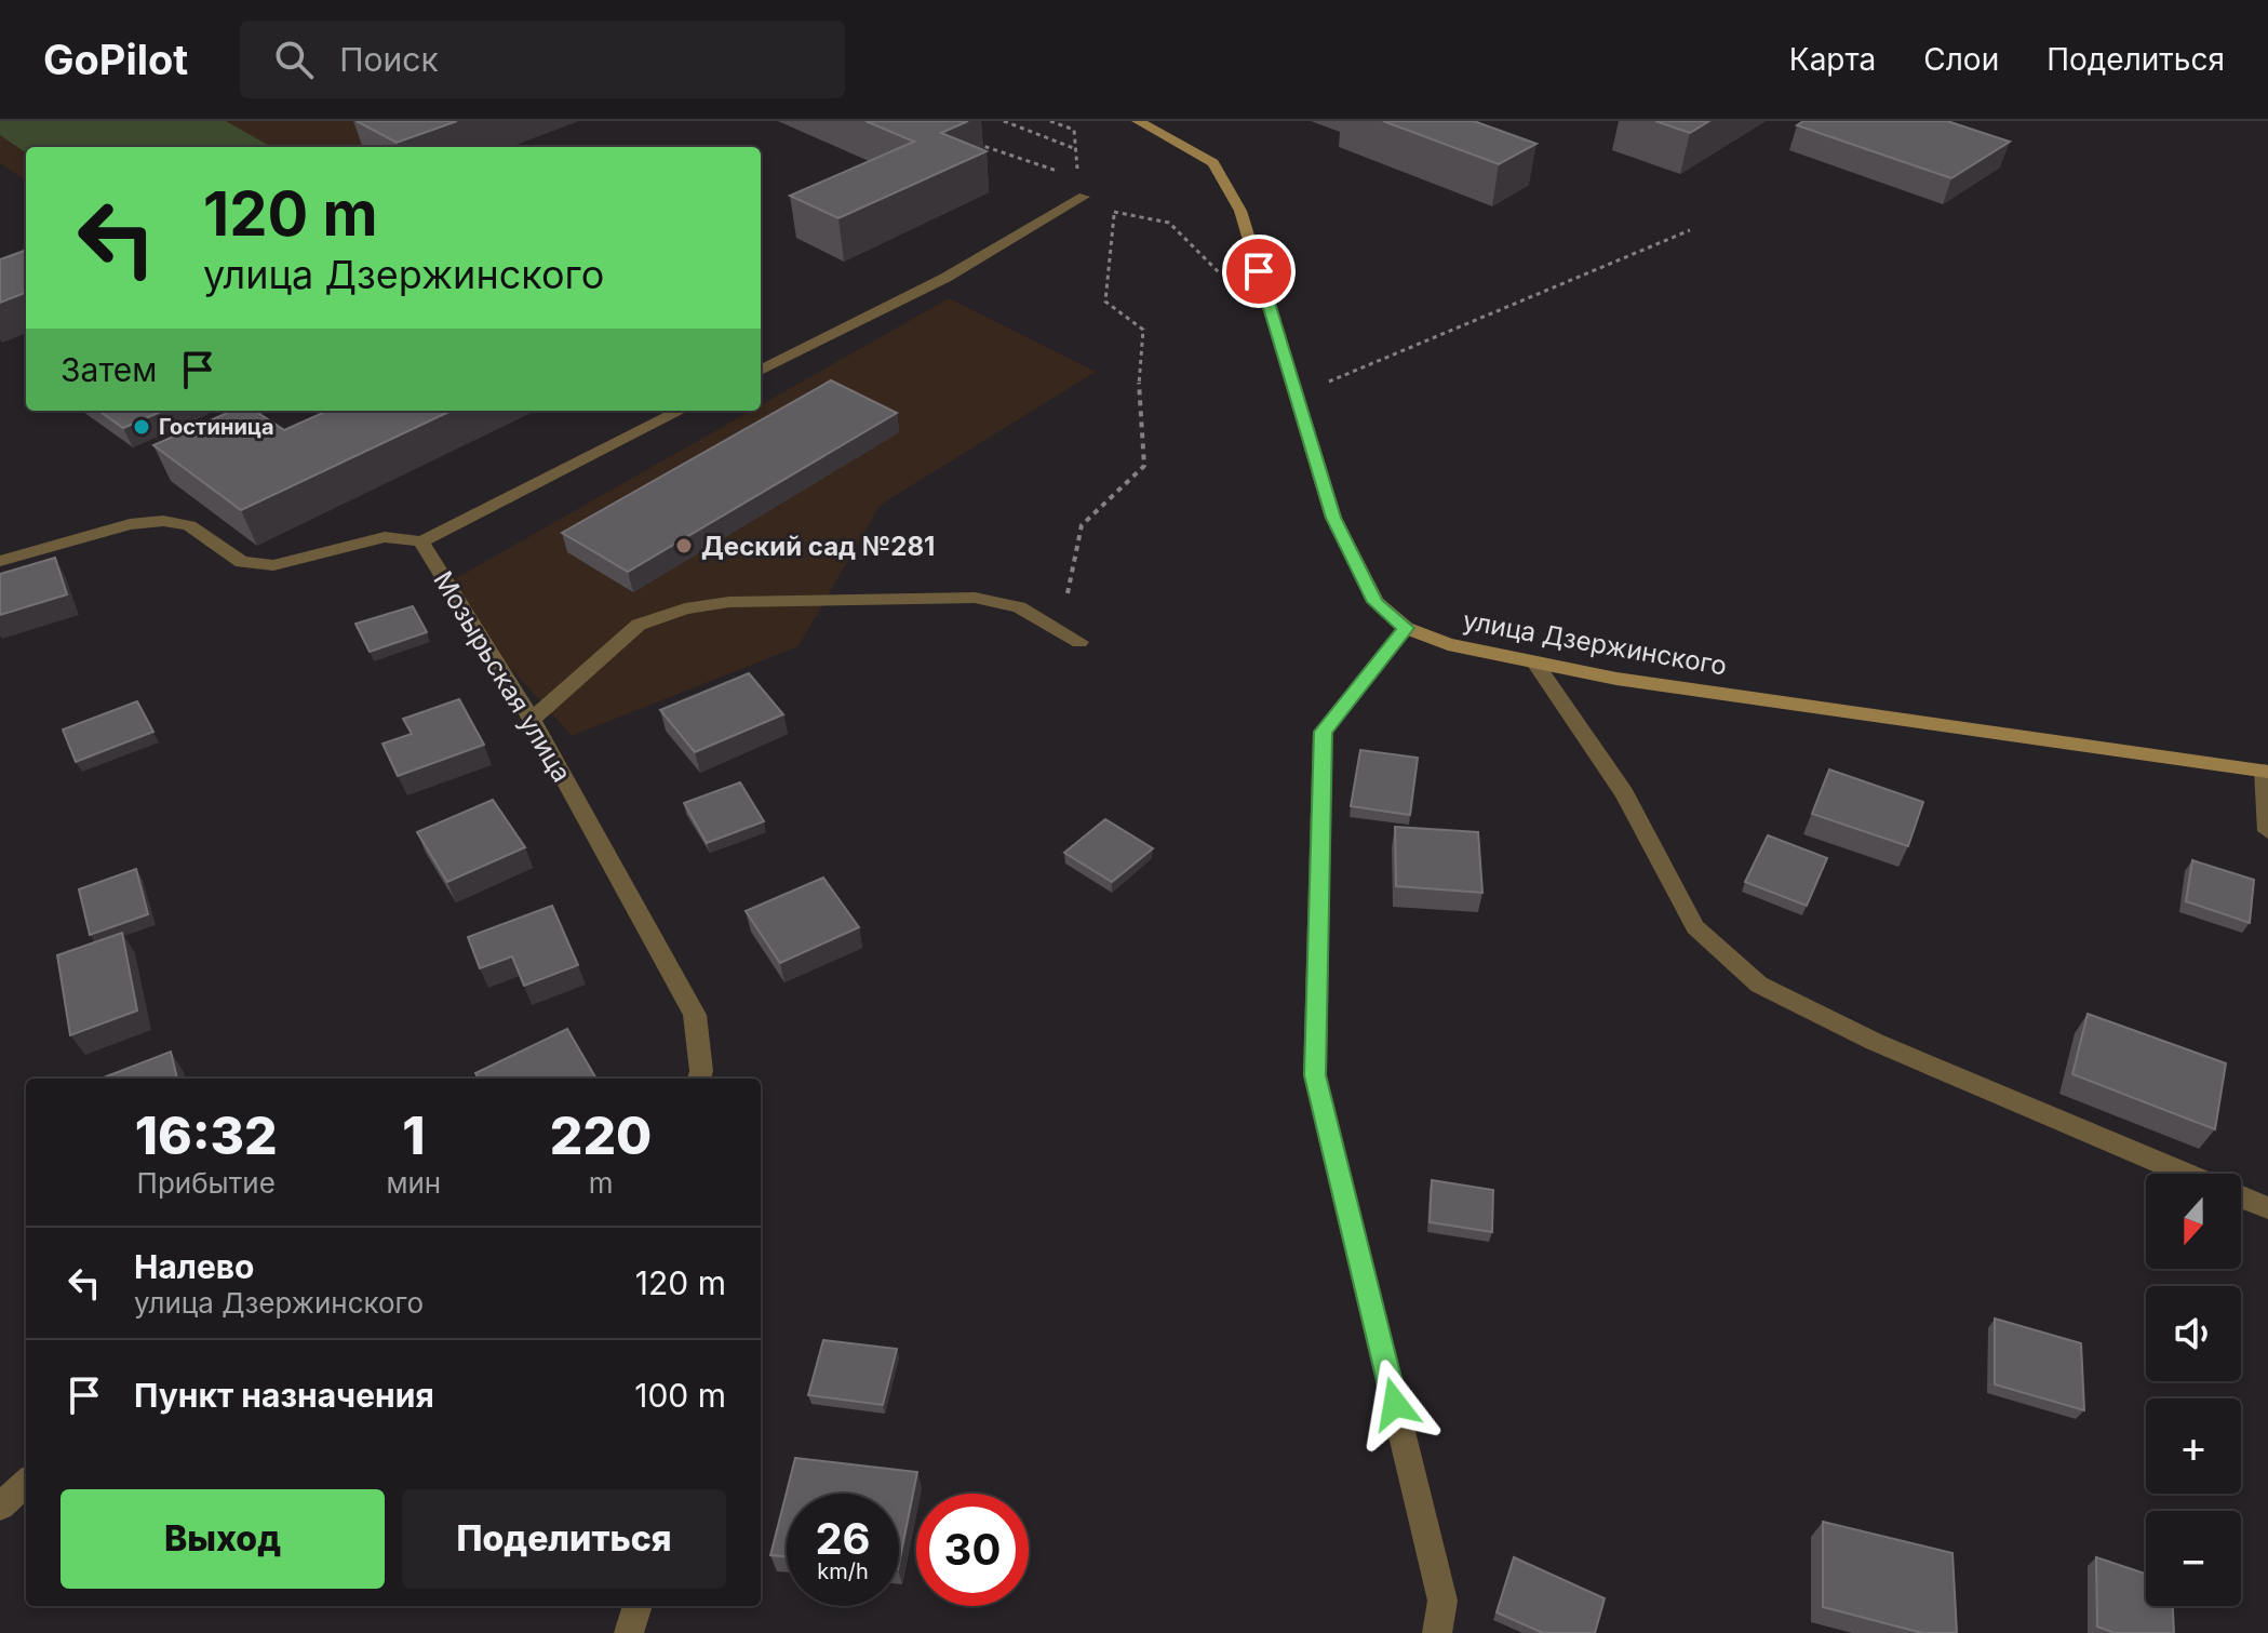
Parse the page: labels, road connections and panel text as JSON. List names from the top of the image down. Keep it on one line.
{"streets":{"street":["улица Дзержинского","Мозырьская улица"]},"places":["Гостиница","Деский сад №281"],"north":"bottom","page":{"header":"GoPilot","search":"Поиск","nav":["Карта","Слои","Поделиться"],"turn":["120 m","улица Дзержинского"],"then":"Затем","eta":["16:32","Прибытие","1","мин","220","m"],"map_buttons":["+","−"],"list":[{"name":"Налево","note":"улица Дзержинского","value":"120 m"},{"name":"Пункт назначения","value":"100 m"}],"buttons":["Выход","Поделиться"],"speed":"26 km/h","limit":"30"}}
